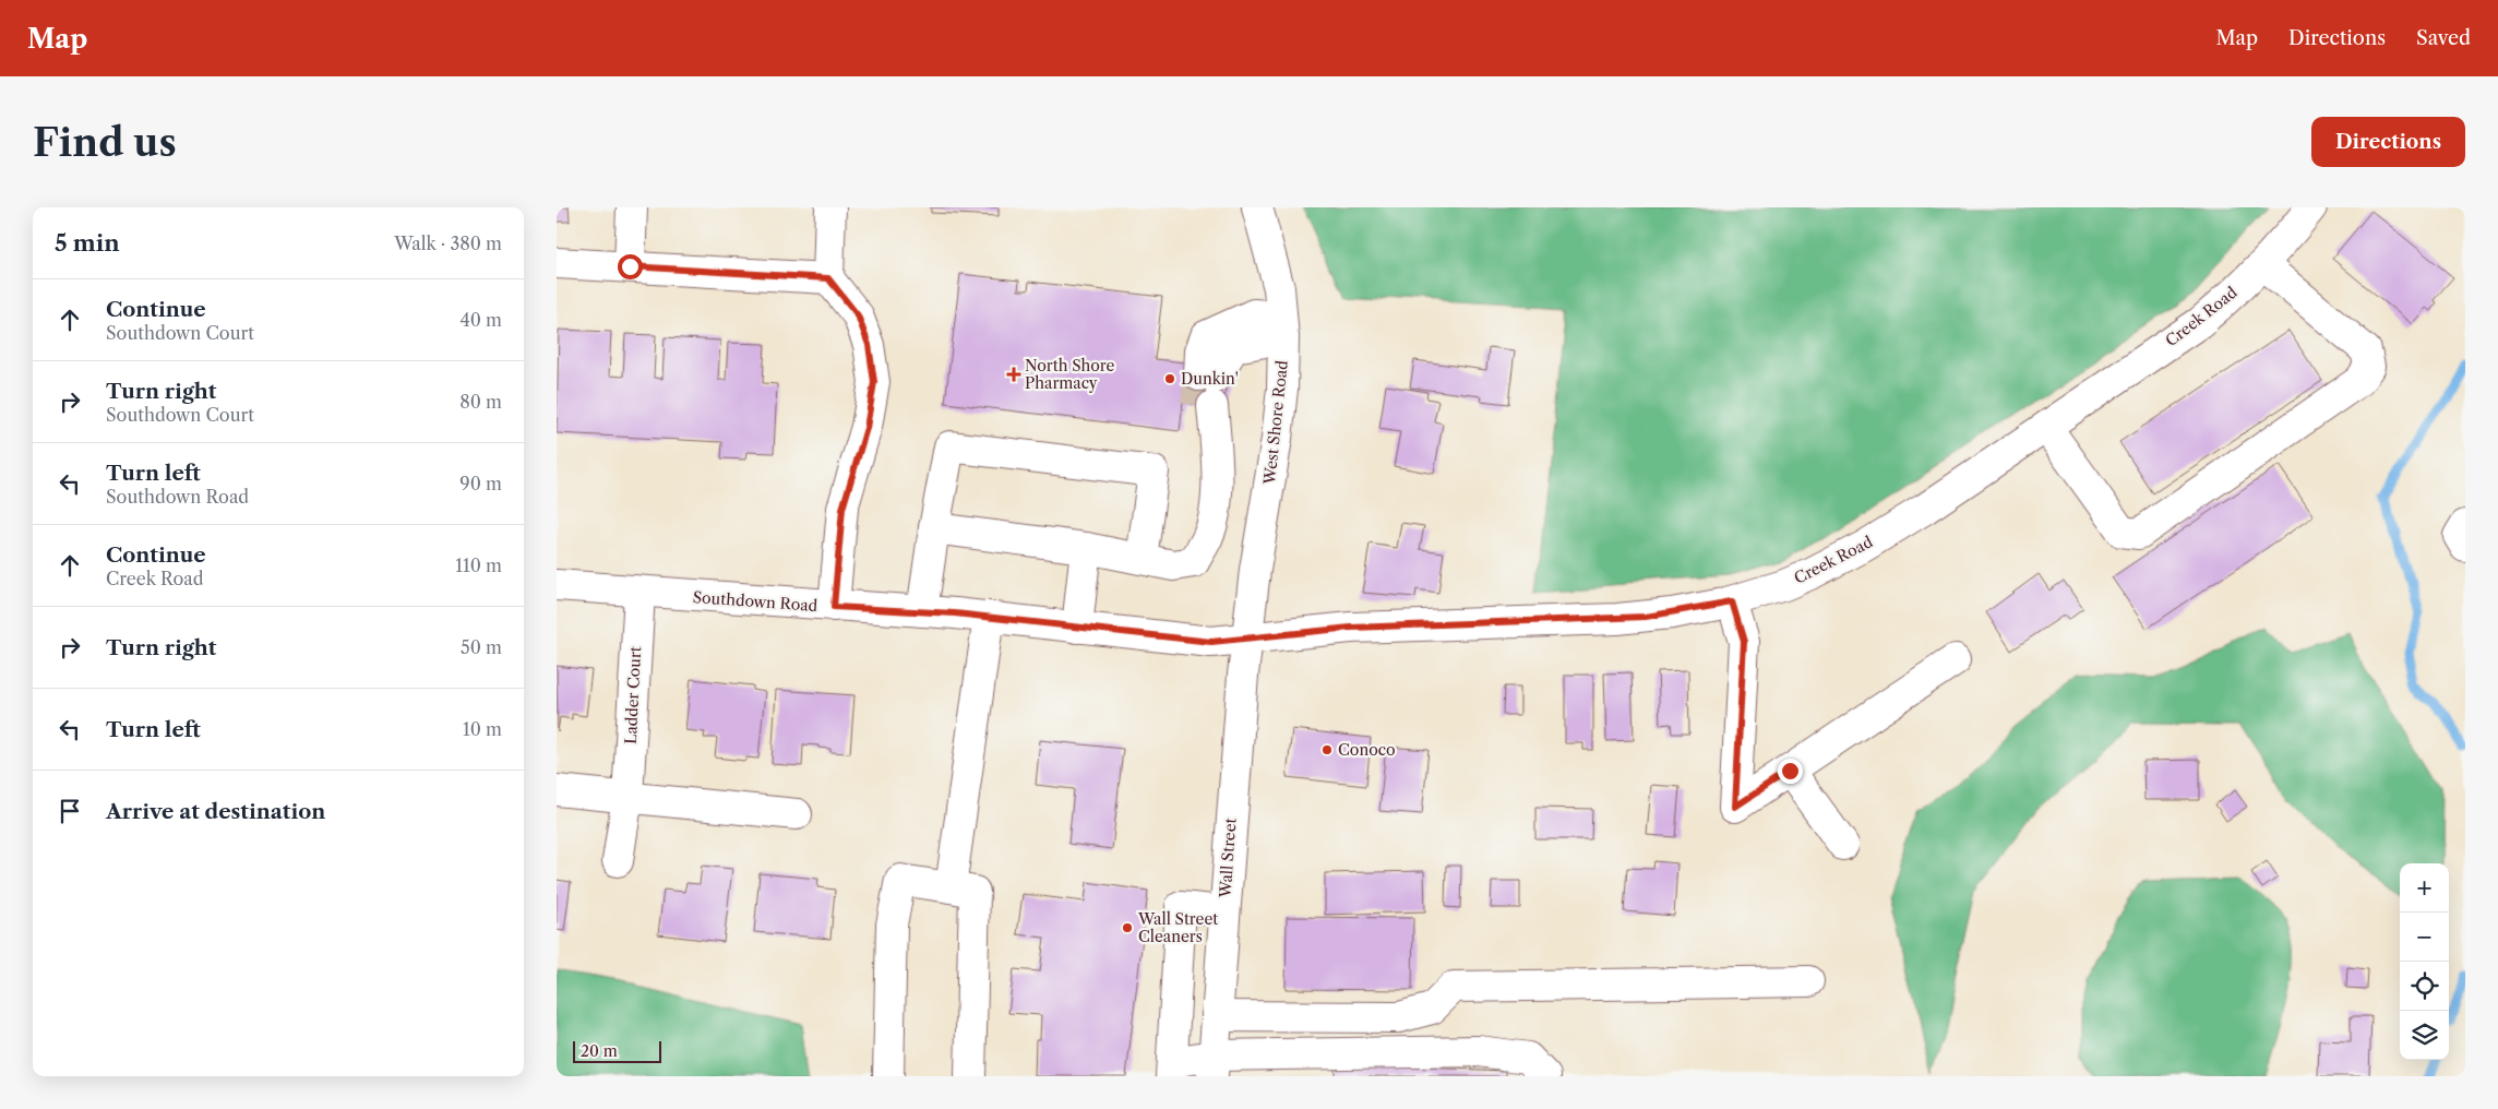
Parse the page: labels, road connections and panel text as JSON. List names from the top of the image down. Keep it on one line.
{"streets":{"street":["Creek Road","West Shore Road","Southdown Road","Ladder Court","Wall Street"]},"crossings":[["Creek Road","West Shore Road"],["Creek Road","Southdown Road"],["Creek Road","Wall Street"],["West Shore Road","Southdown Road"],["West Shore Road","Wall Street"],["Southdown Road","Ladder Court"],["Southdown Road","Wall Street"]],"places":{"health":["North Shore Pharmacy"],"other":["Dunkin'","Conoco","Wall Street Cleaners"]},"scale_bar":"20 m","page":{"header":"Map","nav":["Map","Directions","Saved"],"buttons":"Directions","title":"Find us","heading":["5 min","Walk · 380 m"],"list":[["Continue","Southdown Court","40 m"],["Turn right","Southdown Court","80 m"],["Turn left","Southdown Road","90 m"],["Continue","Creek Road","110 m"],["Turn right","50 m"],["Turn left","10 m"],"Arrive at destination"],"map_buttons":["+","−"],"scale":"20 m"}}
